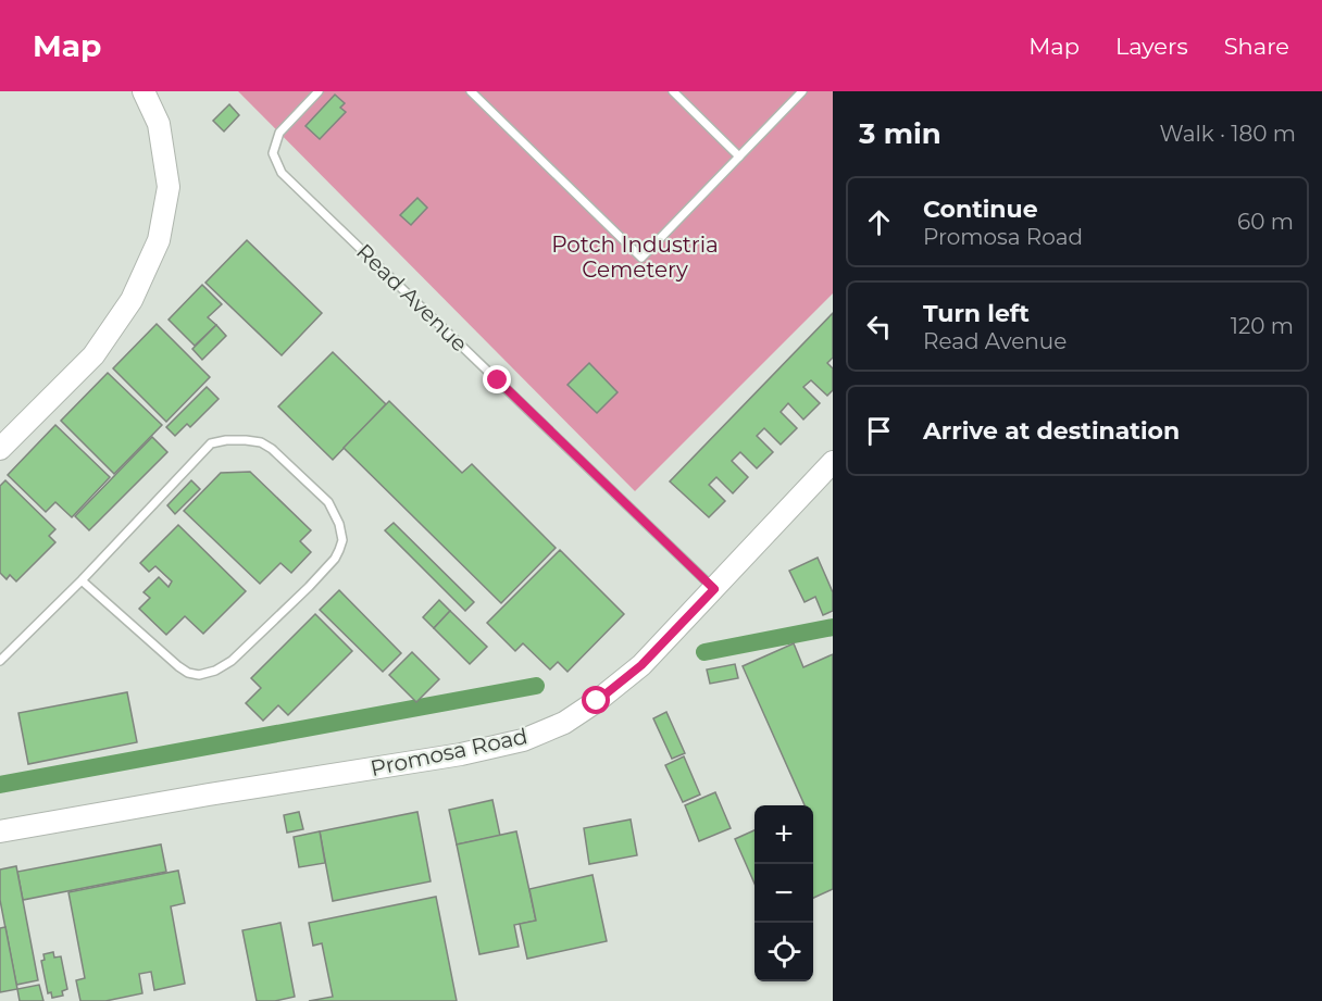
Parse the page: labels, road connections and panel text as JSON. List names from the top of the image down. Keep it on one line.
{"streets":{"street":["Promosa Road"],"lane":["Read Avenue"]},"crossings":[["Read Avenue","Promosa Road"]],"parks":["Potch Industria Cemetery"],"page":{"header":"Map","nav":["Map","Layers","Share"],"heading":["3 min","Walk · 180 m"],"list":[["Continue","Promosa Road","60 m"],["Turn left","Read Avenue","120 m"],"Arrive at destination"],"map_buttons":["+","−"]}}
